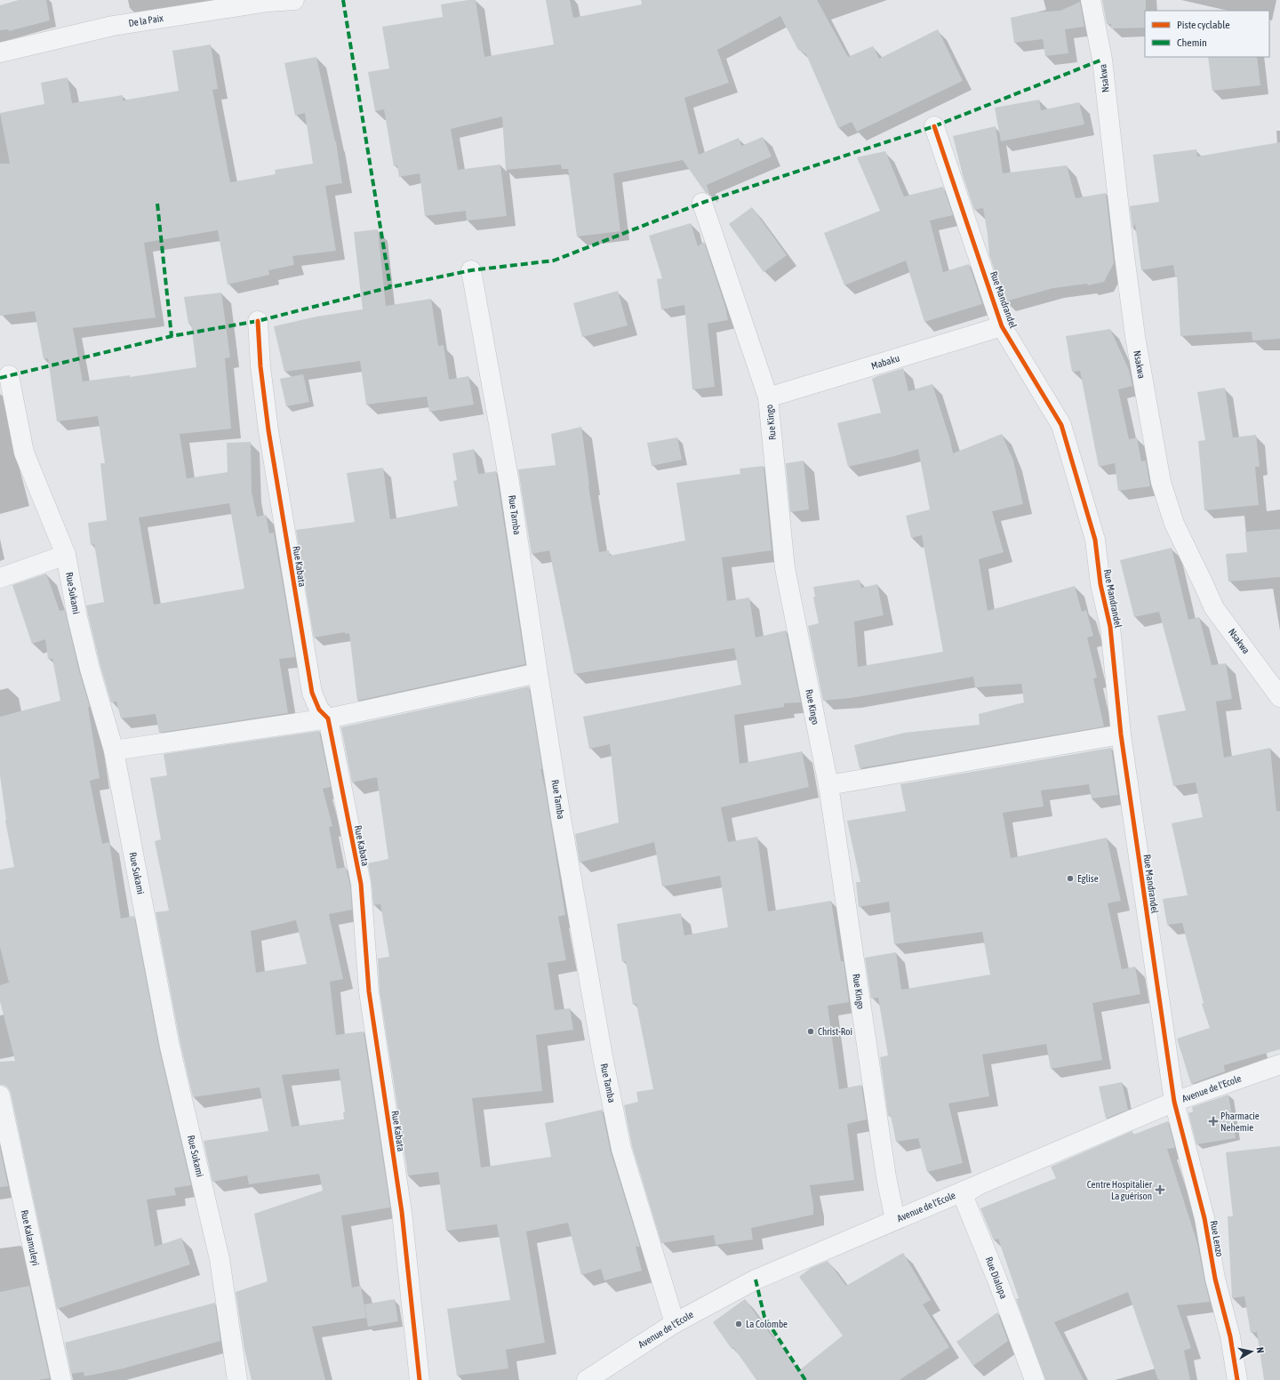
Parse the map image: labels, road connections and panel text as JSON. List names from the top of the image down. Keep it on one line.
{"streets":{"street":["De la Paix","Nsakwa","Rue Mandrandel","Mabaku","Rue Kingo","Rue Tamba","Rue Kabata","Rue Sukami","Avenue de l'Ecole","Rue Kalamuleyi","Rue Lenzo","Rue Dialopa"]},"crossings":[["Rue Mandrandel","Mabaku"],["Rue Mandrandel","Avenue de l'Ecole"],["Rue Mandrandel","Rue Lenzo"],["Mabaku","Rue Kingo"],["Rue Kingo","Avenue de l'Ecole"],["Rue Tamba","Avenue de l'Ecole"],["Avenue de l'Ecole","Rue Lenzo"],["Avenue de l'Ecole","Rue Dialopa"]],"places":{"other":["Eglise","Christ-Roi","La Colombe"],"health":["Pharmacie Nehemie","Centre Hospitalier La guérison"]},"legend":["Piste cyclable","Chemin"],"north":"right"}
